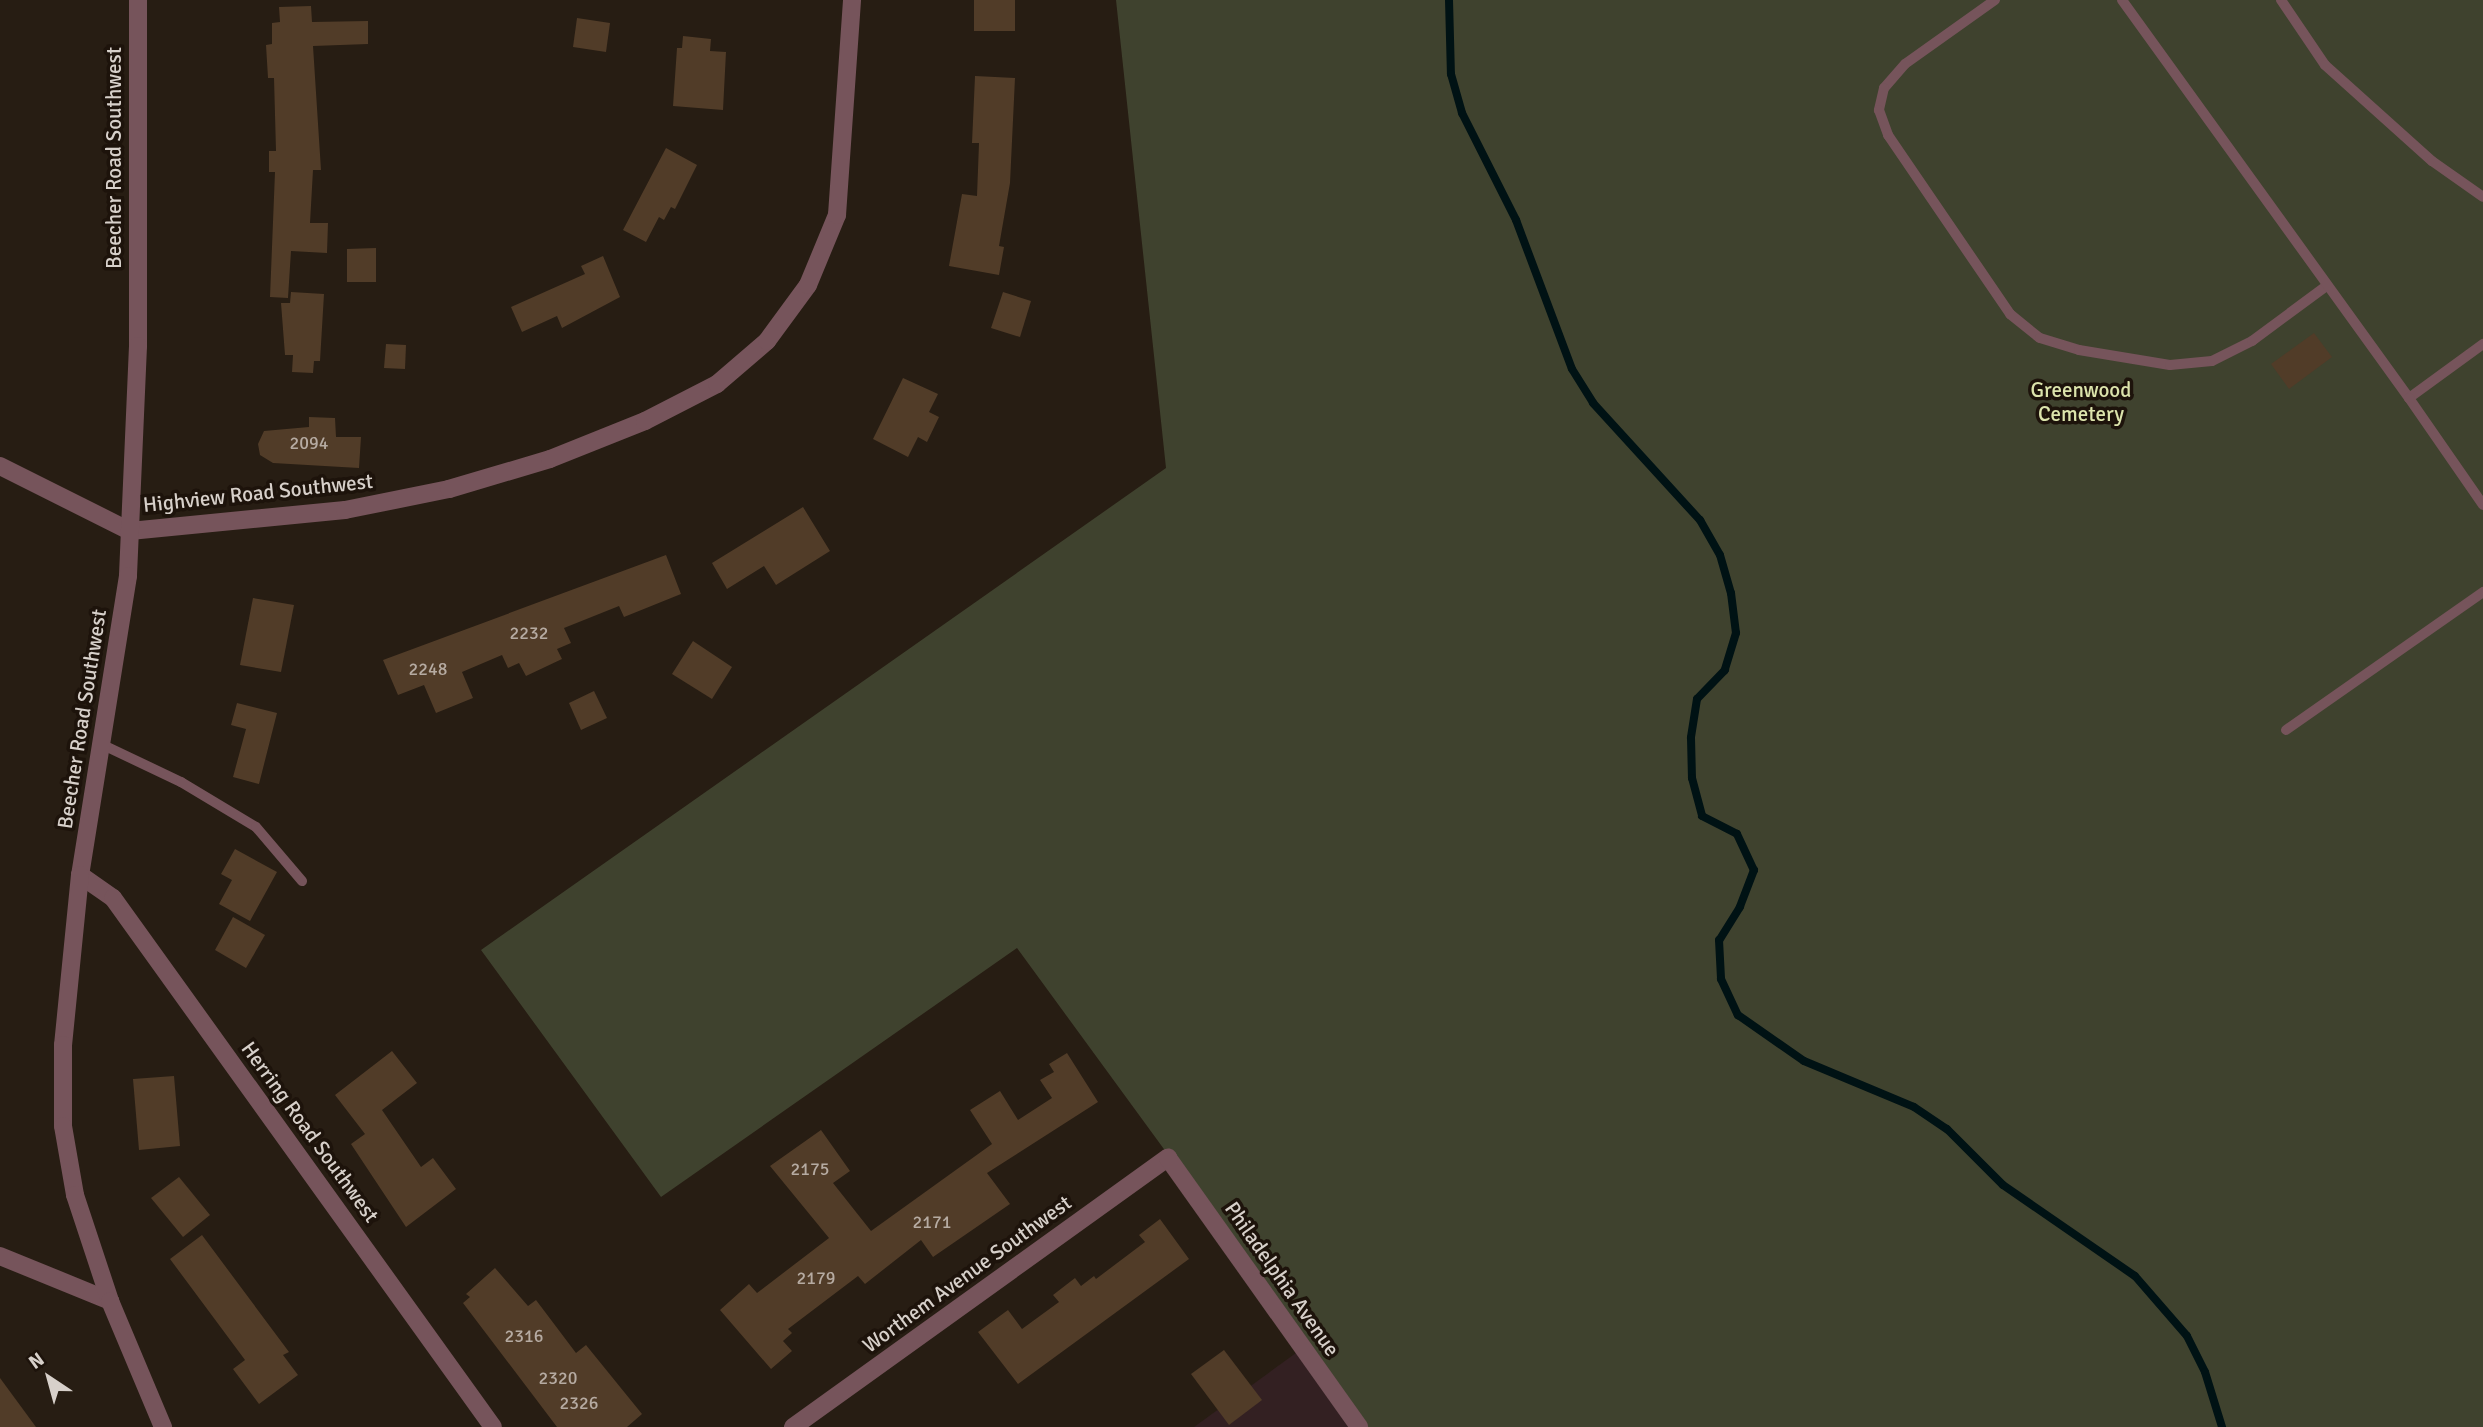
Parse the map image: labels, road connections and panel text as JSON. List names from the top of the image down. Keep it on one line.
{"streets":{"street":["Beecher Road Southwest","Highview Road Southwest","Herring Road Southwest","Worthem Avenue Southwest","Philadelphia Avenue"]},"crossings":[["Beecher Road Southwest","Highview Road Southwest"],["Beecher Road Southwest","Herring Road Southwest"],["Worthem Avenue Southwest","Philadelphia Avenue"]],"parks":["Greenwood Cemetery"],"house_numbers":["2094","2232","2248","2175","2171","2179","2316","2320","2326"],"north":"top left"}
